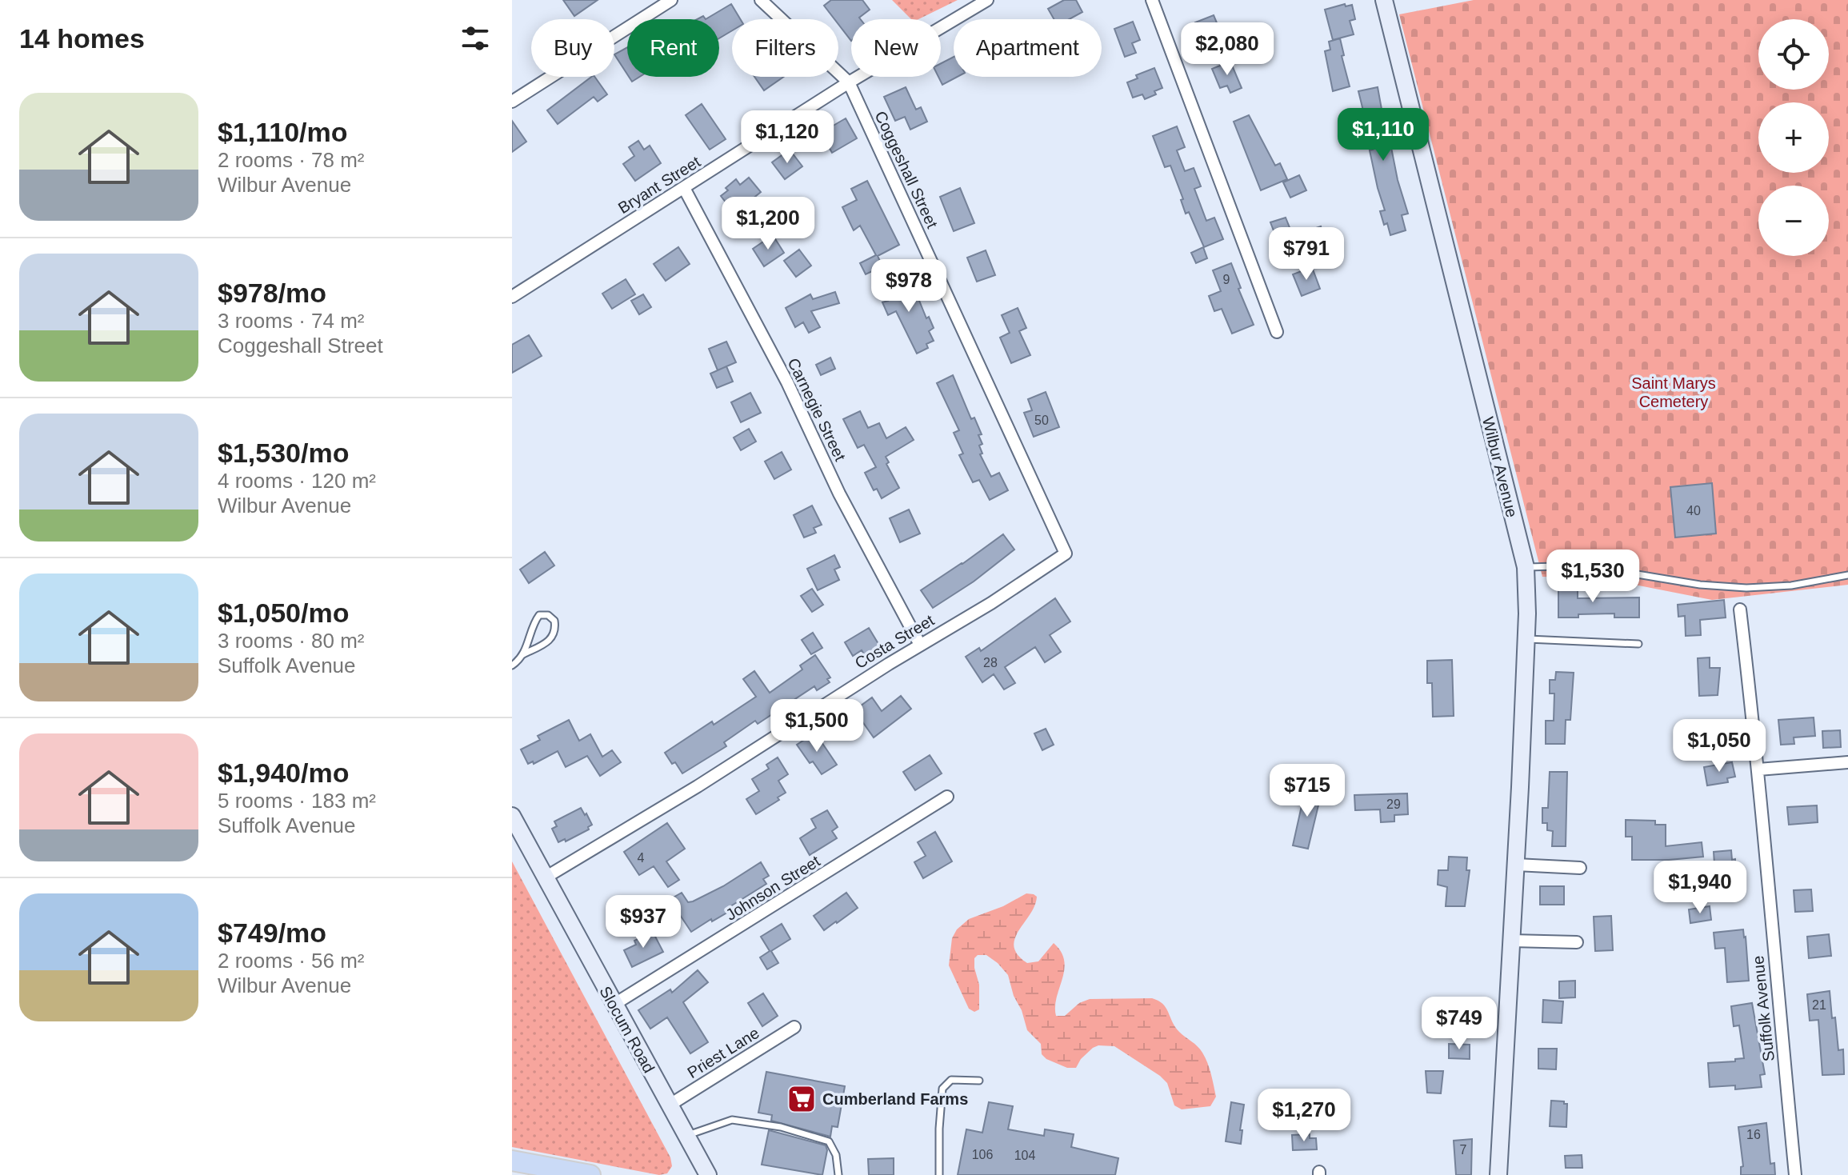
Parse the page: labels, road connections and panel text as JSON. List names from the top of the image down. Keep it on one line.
{"streets":{"street":["Coggeshall Street","Bryant Street","Carnegie Street","Wilbur Avenue","Costa Street","Johnson Street","Suffolk Avenue","Slocum Road","Priest Lane"]},"crossings":[["Coggeshall Street","Bryant Street"],["Coggeshall Street","Costa Street"],["Bryant Street","Carnegie Street"],["Carnegie Street","Costa Street"],["Costa Street","Slocum Road"],["Johnson Street","Slocum Road"],["Slocum Road","Priest Lane"]],"parks":["Saint Marys Cemetery"],"places":{"supermarket":["Cumberland Farms"]},"house_numbers":["9","50","40","28","29","4","21","16","7","106","104"],"page":{"heading":"14 homes","map_buttons":["+","−"],"chip":["Buy","Rent","Filters","New","Apartment"],"price":["$2,080","$1,110","$1,120","$1,200","$791","$978","$1,530","$1,500","$1,050","$715","$1,940","$937","$749","$1,270"],"list":[{"name":"$1,110/mo","note":"2 rooms · 78 m² · Wilbur Avenue"},{"name":"$978/mo","note":"3 rooms · 74 m² · Coggeshall Street"},{"name":"$1,530/mo","note":"4 rooms · 120 m² · Wilbur Avenue"},{"name":"$1,050/mo","note":"3 rooms · 80 m² · Suffolk Avenue"},{"name":"$1,940/mo","note":"5 rooms · 183 m² · Suffolk Avenue"},{"name":"$749/mo","note":"2 rooms · 56 m² · Wilbur Avenue"}]}}
